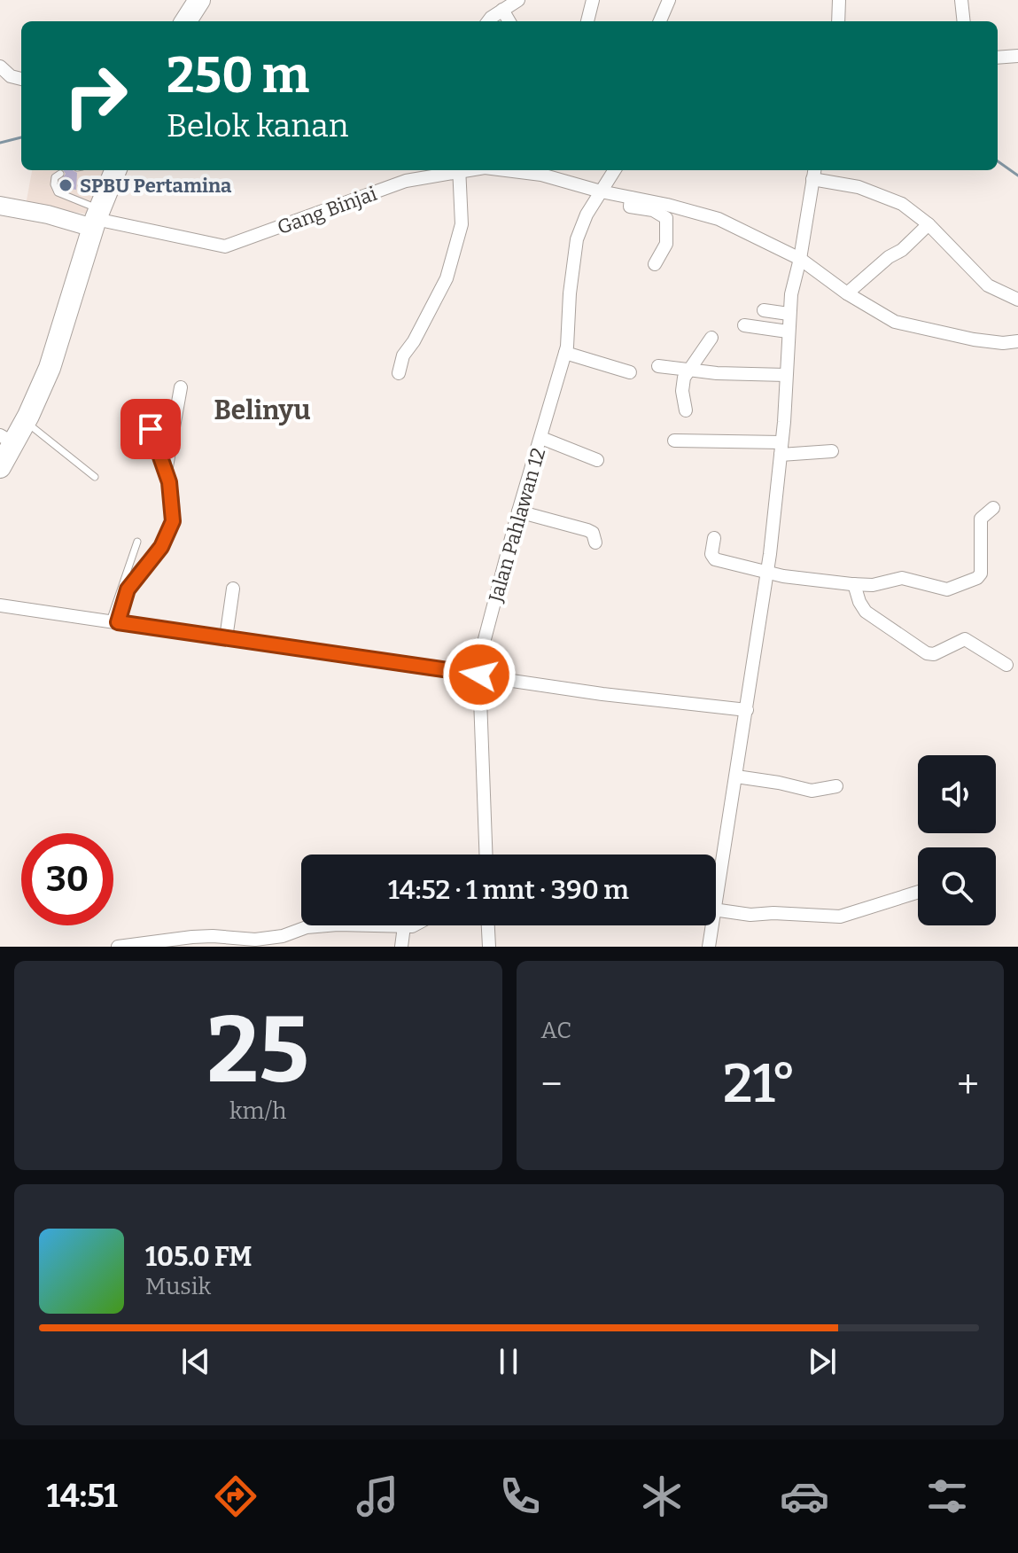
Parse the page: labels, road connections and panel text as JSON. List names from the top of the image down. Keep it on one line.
{"streets":{"street":["Gang Binjai","Jalan Pahlawan 12"]},"crossings":[["Gang Binjai","Jalan Pahlawan 12"]],"districts":["Belinyu"],"places":["SPBU Pertamina"],"page":{"turn":["250 m","Belok kanan"],"limit":"30","trip":"14:52 · 1 mnt · 390 m","tile":[["25","km/h"],"AC"],"heat":["−","21°","+"],"song":["105.0 FM","Musik"],"tabs":"14:51"}}
